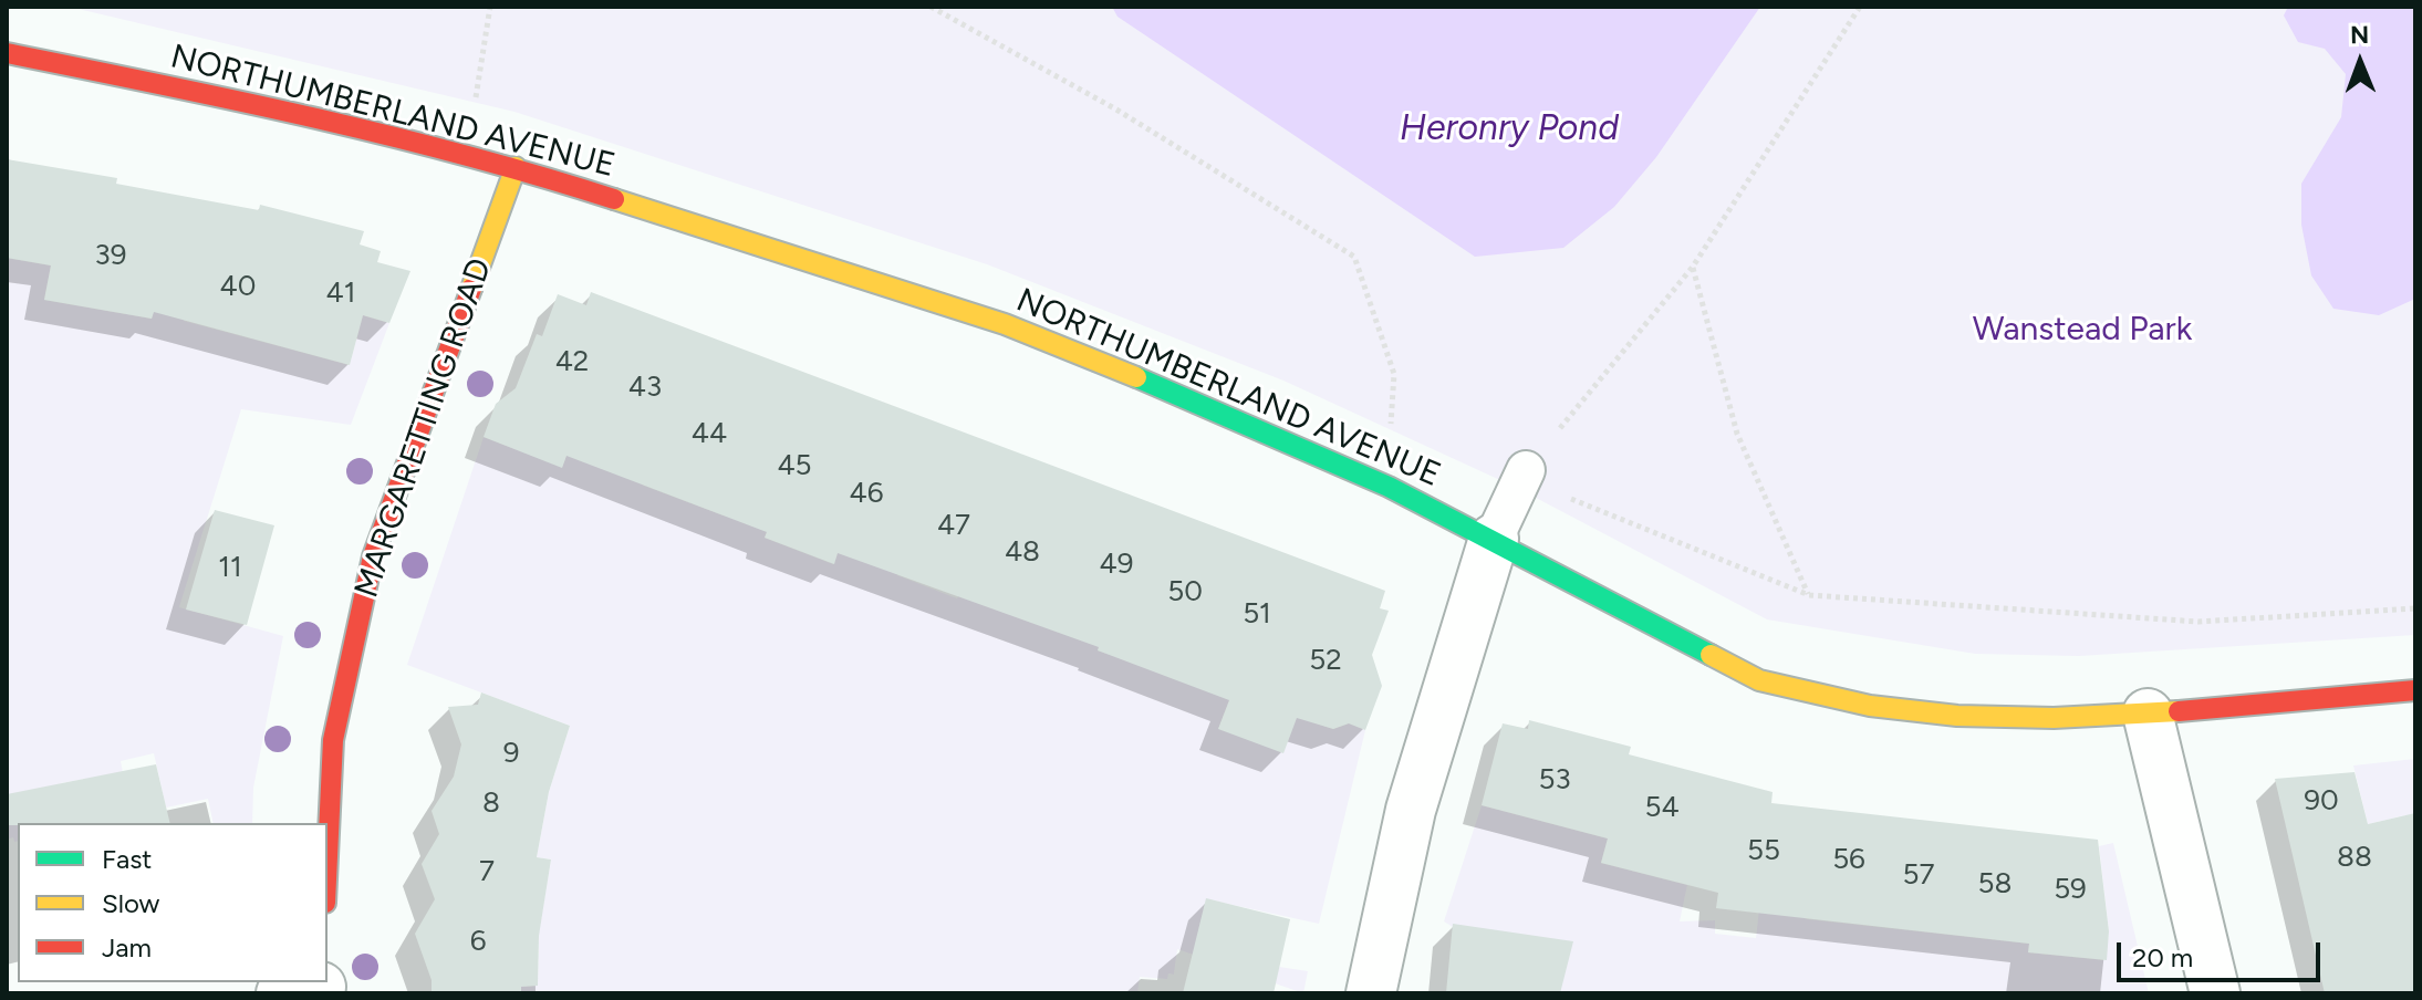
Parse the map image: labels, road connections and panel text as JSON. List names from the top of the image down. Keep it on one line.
{"streets":{"street":["NORTHUMBERLAND AVENUE","MARGARETTING ROAD"]},"crossings":[["NORTHUMBERLAND AVENUE","MARGARETTING ROAD"]],"water":["Heronry Pond"],"parks":["Wanstead Park"],"house_numbers":["39","40","41","42","43","44","45","46","47","48","49","11","50","51","52","9","53","90","8","54","55","88","56","7","57","58","59","6"],"legend":["Fast","Slow","Jam"],"scale_bar":"20 m","north":"top"}
